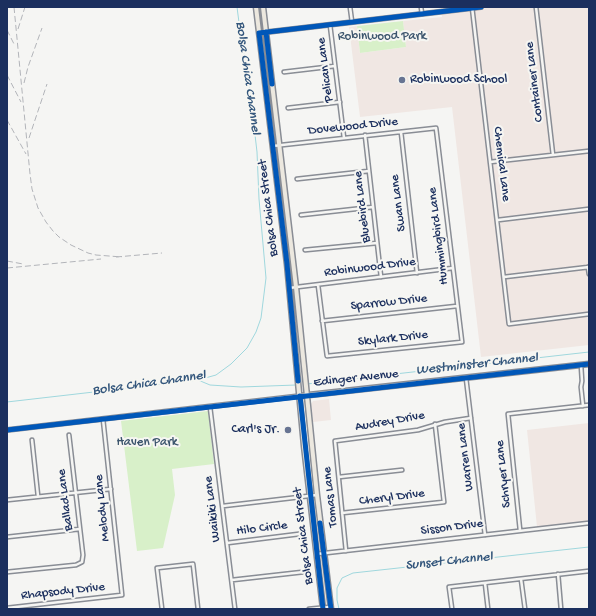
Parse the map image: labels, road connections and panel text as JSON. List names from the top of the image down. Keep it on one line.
{"streets":{"main road":["Bolsa Chica Street","Edinger Avenue"],"street":["Pelican Lane","Container Lane","Dovewood Drive","Chemical Lane","Swan Lane","Bluebird Lane","Hummingbird Lane","Robinwood Drive","Sparrow Drive","Skylark Drive","Audrey Drive","Warren Lane","Schryer Lane","Tomas Lane","Cheryl Drive","Ballad Lane","Melody Lane","Waikiki Lane","Sisson Drive","Hilo Circle","Rhapsody Drive"]},"crossings":[["Pelican Lane","Dovewood Drive"],["Dovewood Drive","Swan Lane"],["Dovewood Drive","Bluebird Lane"],["Dovewood Drive","Bolsa Chica Street"],["Dovewood Drive","Hummingbird Lane"],["Swan Lane","Robinwood Drive"],["Bluebird Lane","Robinwood Drive"],["Bolsa Chica Street","Robinwood Drive"],["Bolsa Chica Street","Edinger Avenue"],["Bolsa Chica Street","Sisson Drive"],["Hummingbird Lane","Robinwood Drive"],["Hummingbird Lane","Sparrow Drive"],["Hummingbird Lane","Skylark Drive"],["Sparrow Drive","Skylark Drive"],["Edinger Avenue","Warren Lane"],["Edinger Avenue","Melody Lane"],["Edinger Avenue","Waikiki Lane"],["Audrey Drive","Warren Lane"],["Audrey Drive","Tomas Lane"],["Audrey Drive","Cheryl Drive"],["Warren Lane","Sisson Drive"],["Schryer Lane","Sisson Drive"],["Tomas Lane","Cheryl Drive"],["Tomas Lane","Sisson Drive"],["Melody Lane","Rhapsody Drive"],["Waikiki Lane","Hilo Circle"]],"water":["Bolsa Chica Channel","Westminster Channel","Sunset Channel"],"parks":["Robinwood Park","Haven Park"],"places":["Robinwood School","Carl's Jr."]}
